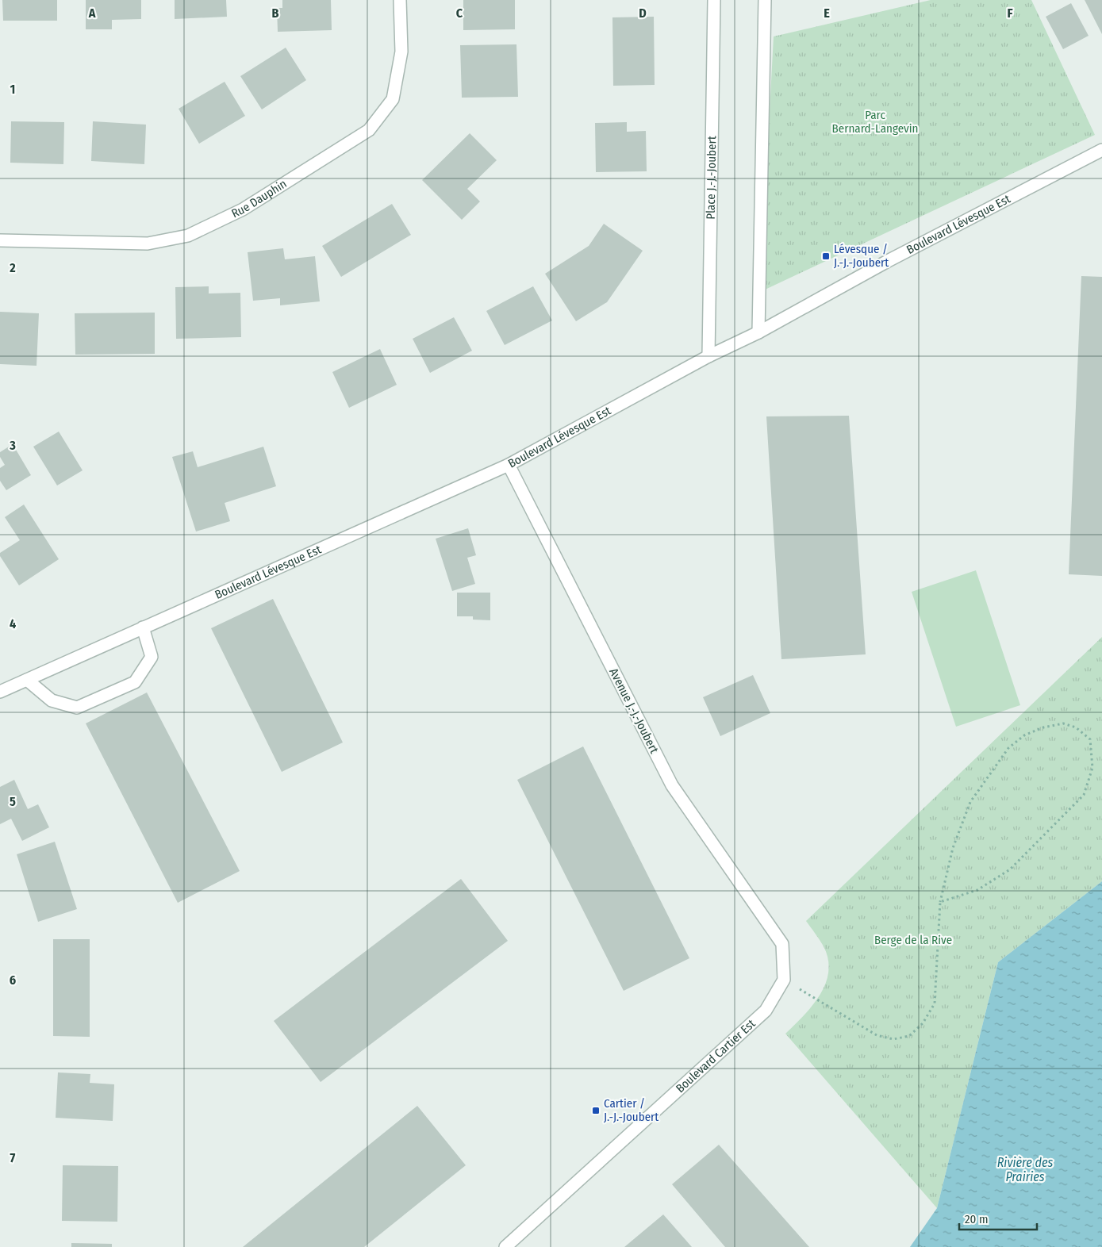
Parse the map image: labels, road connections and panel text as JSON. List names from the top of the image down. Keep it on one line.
{"streets":{"street":["Place J.-J.-Joubert","Rue Dauphin","Boulevard Lévesque Est","Avenue J.-J.-Joubert","Boulevard Cartier Est"]},"crossings":[["Place J.-J.-Joubert","Boulevard Lévesque Est"],["Boulevard Lévesque Est","Avenue J.-J.-Joubert"],["Avenue J.-J.-Joubert","Boulevard Cartier Est"]],"water":["Rivière des Prairies"],"parks":["Parc Bernard-Langevin","Berge de la Rive"],"places":{"transit":["Lévesque / J.-J.-Joubert","Cartier / J.-J.-Joubert"]},"scale_bar":"20 m","grid":{"columns":["A","B","C","D","E","F"],"rows":["1","2","3","4","5","6","7"]}}
